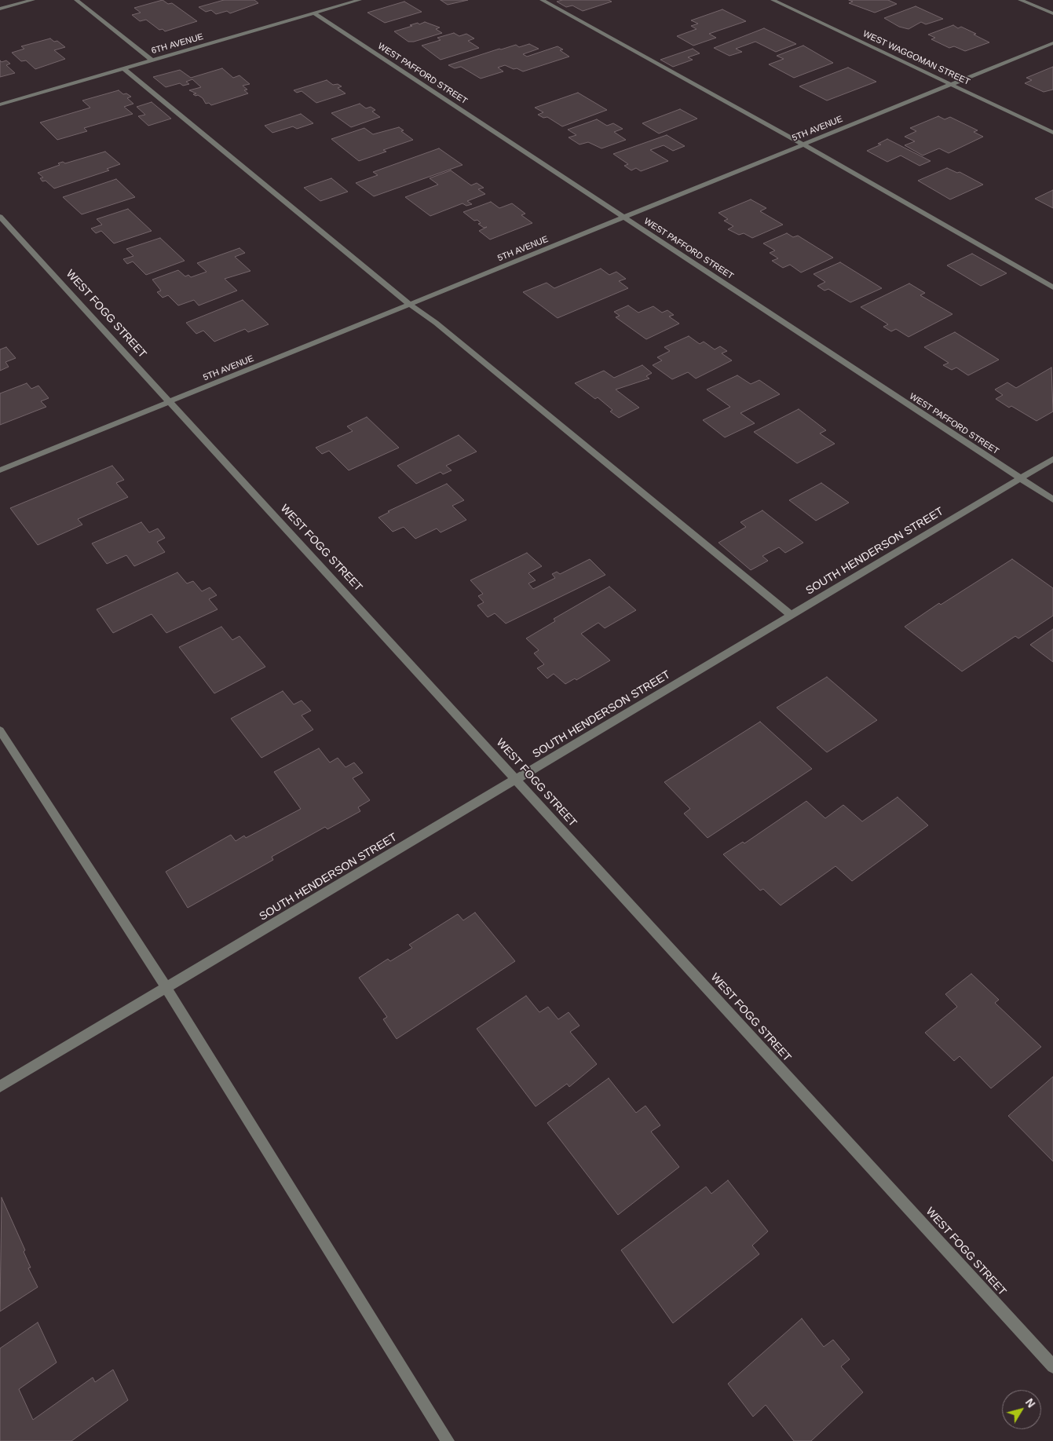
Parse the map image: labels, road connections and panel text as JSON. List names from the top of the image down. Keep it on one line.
{"streets":{"street":["6TH AVENUE","WEST WAGGOMAN STREET","WEST PAFFORD STREET","5TH AVENUE","WEST FOGG STREET","SOUTH HENDERSON STREET"]},"crossings":[["6TH AVENUE","WEST PAFFORD STREET"],["WEST WAGGOMAN STREET","5TH AVENUE"],["WEST PAFFORD STREET","5TH AVENUE"],["WEST PAFFORD STREET","SOUTH HENDERSON STREET"],["5TH AVENUE","WEST FOGG STREET"],["WEST FOGG STREET","SOUTH HENDERSON STREET"]],"north":"top right"}
